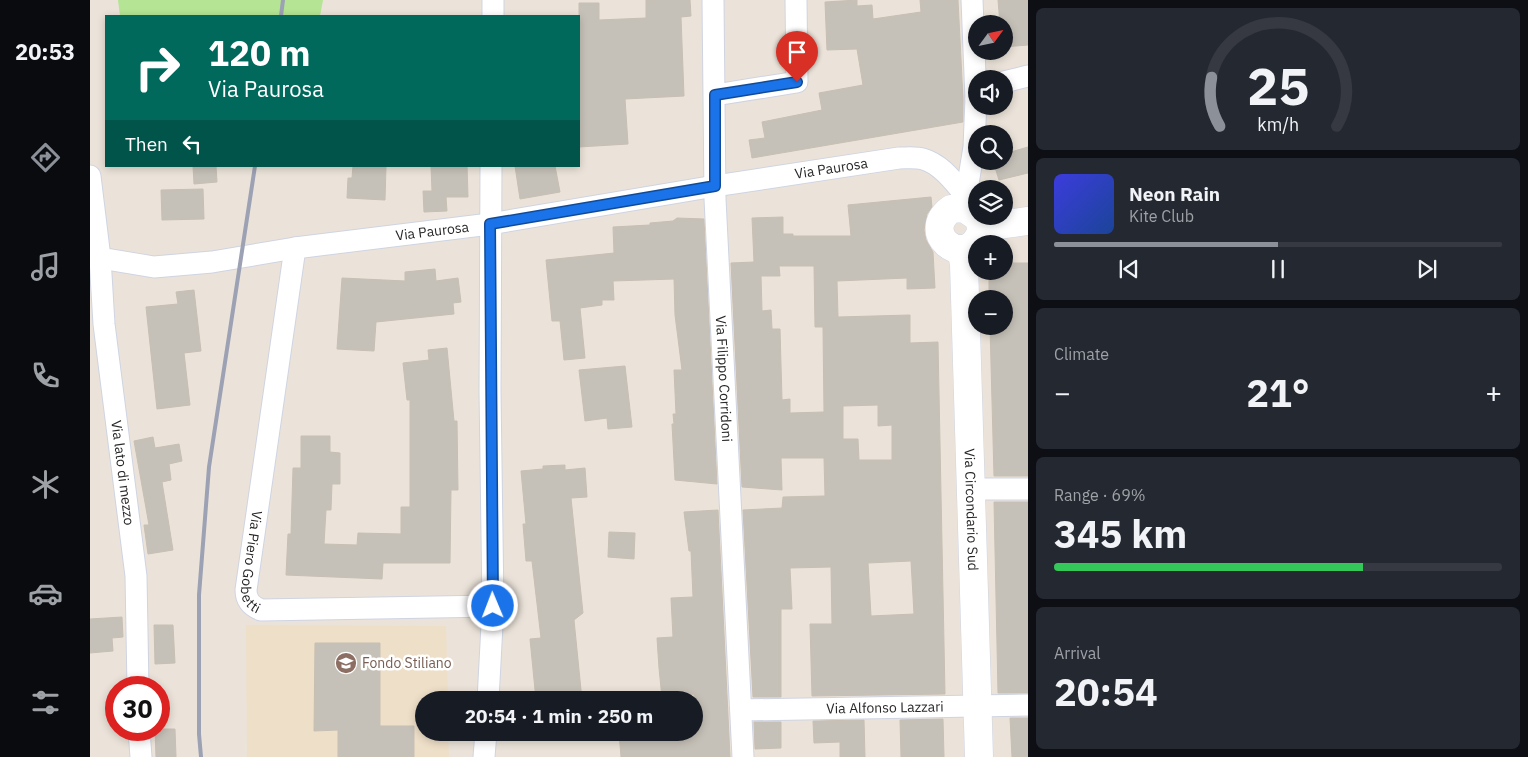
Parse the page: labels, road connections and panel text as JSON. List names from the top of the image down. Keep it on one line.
{"streets":{"street":["Via Paurosa","Via Filippo Corridoni","Via lato di mezzo","Via Circondario Sud","Via Piero Gobetti","Via Alfonso Lazzari"]},"crossings":[["Via Paurosa","Via Filippo Corridoni"],["Via Paurosa","Via lato di mezzo"],["Via Paurosa","Via Piero Gobetti"],["Via Filippo Corridoni","Via Alfonso Lazzari"],["Via Circondario Sud","Via Alfonso Lazzari"]],"places":{"school or university":["Fondo Stiliano"]},"north":"top right","page":{"tabs":"20:53","map_buttons":["+","−"],"turn":["120 m","Via Paurosa"],"then":"Then","song":["Neon Rain","Kite Club"],"tile":["Climate",["Range · 69%","345 km"],["Arrival","20:54"]],"heat":["−","21°","+"],"limit":"30","trip":"20:54 · 1 min · 250 m","gauge":["25","km/h"]}}
